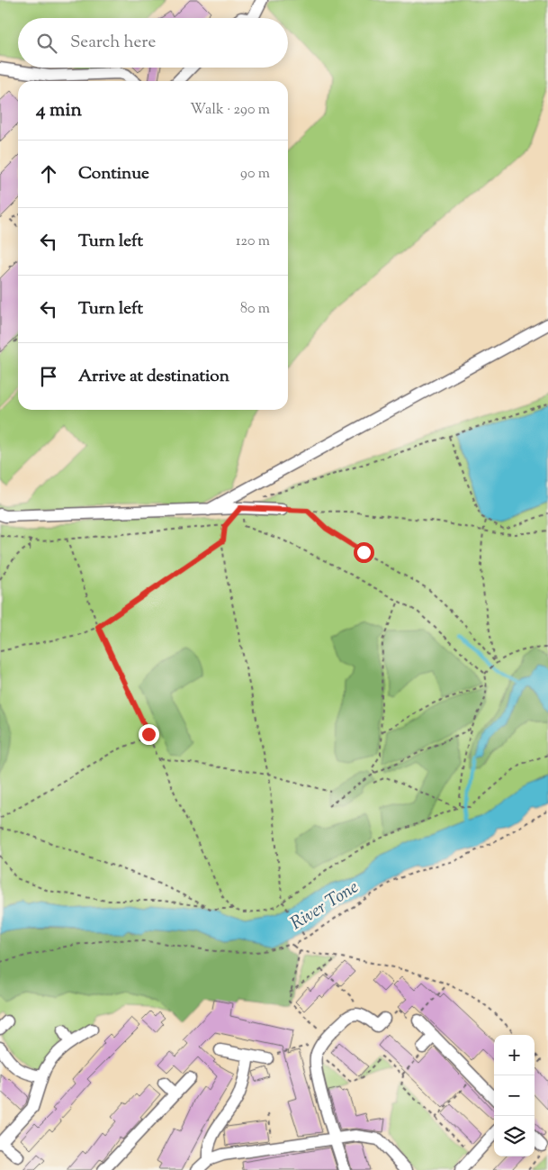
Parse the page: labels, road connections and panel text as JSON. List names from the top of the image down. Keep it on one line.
{"water":["River Tone"],"page":{"search":"Search here","heading":["4 min","Walk · 290 m"],"list":[["Continue","90 m"],["Turn left","120 m"],["Turn left","80 m"],"Arrive at destination"],"map_buttons":["+","−"]}}
